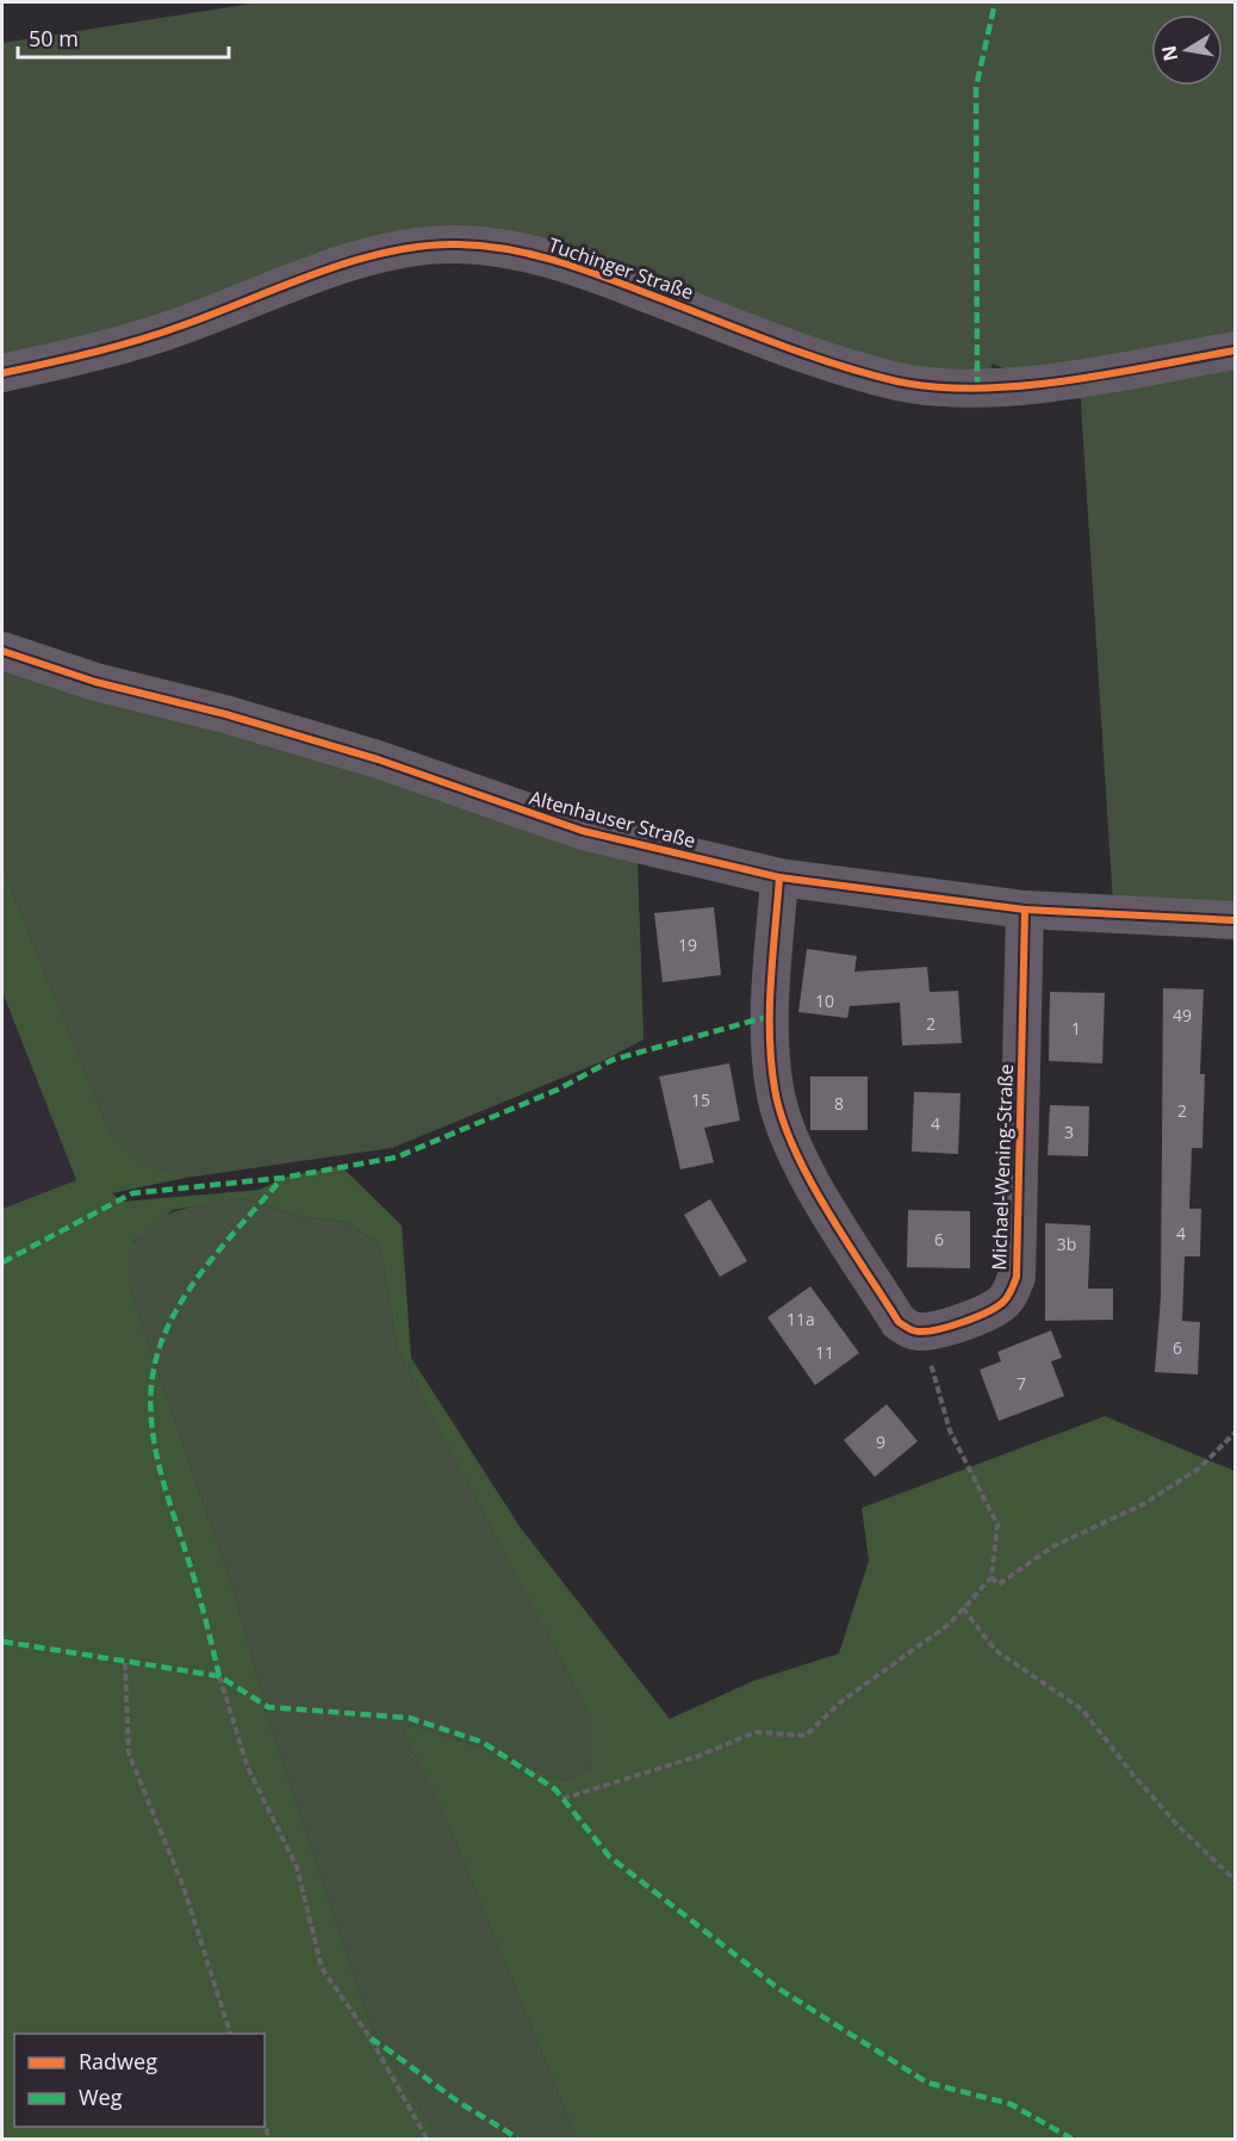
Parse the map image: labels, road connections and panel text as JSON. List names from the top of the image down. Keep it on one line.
{"streets":{"street":["Tuchinger Straße","Altenhauser Straße","Michael-Wening-Straße"]},"crossings":[["Altenhauser Straße","Michael-Wening-Straße"]],"house_numbers":["19","10","49","2","1","15","8","2","4","3","4","6","3b","11a","6","11","7","9"],"legend":["Radweg","Weg"],"scale_bar":"50 m","north":"left"}
